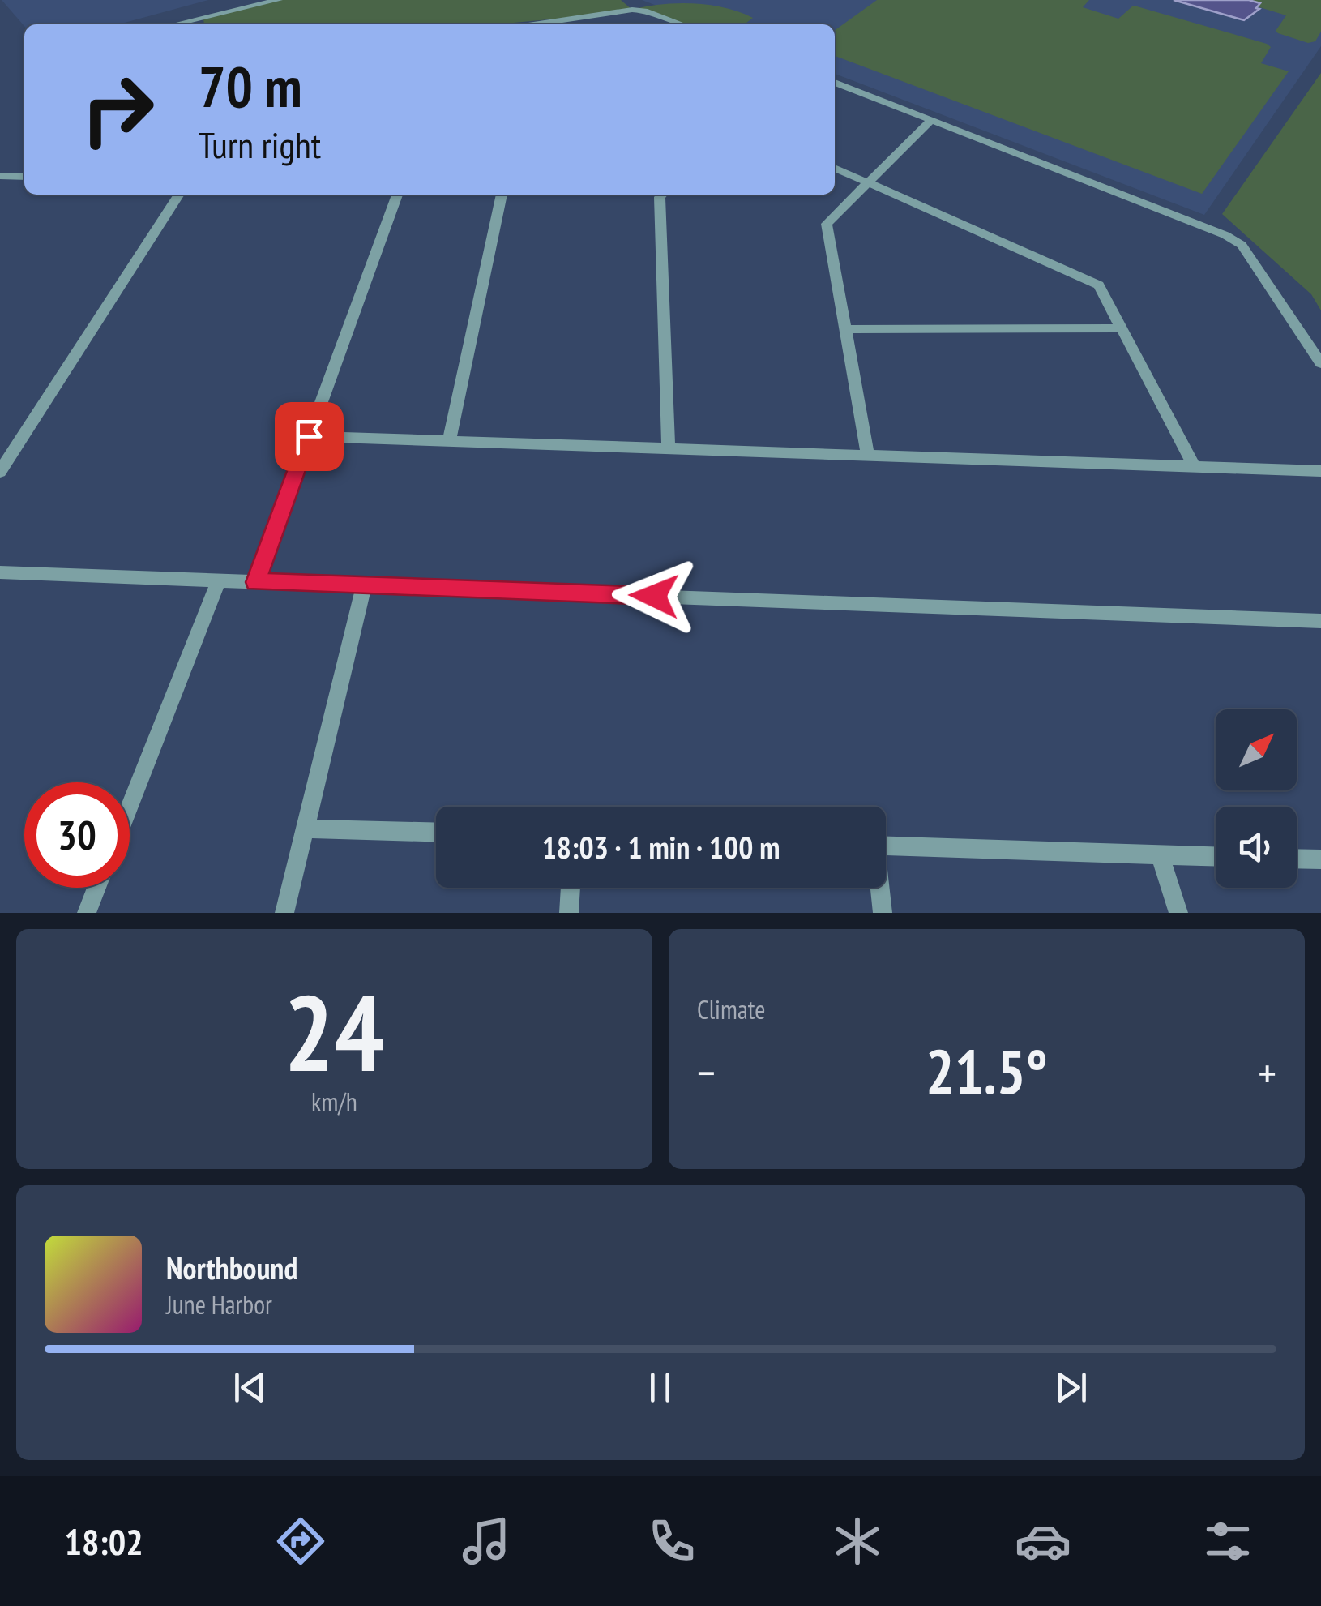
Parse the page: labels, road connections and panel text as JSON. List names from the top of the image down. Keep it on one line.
{"north":"top right","page":{"turn":["70 m","Turn right"],"limit":"30","trip":"18:03 · 1 min · 100 m","tile":[["24","km/h"],"Climate"],"heat":["−","21.5°","+"],"song":["Northbound","June Harbor"],"tabs":"18:02"}}
